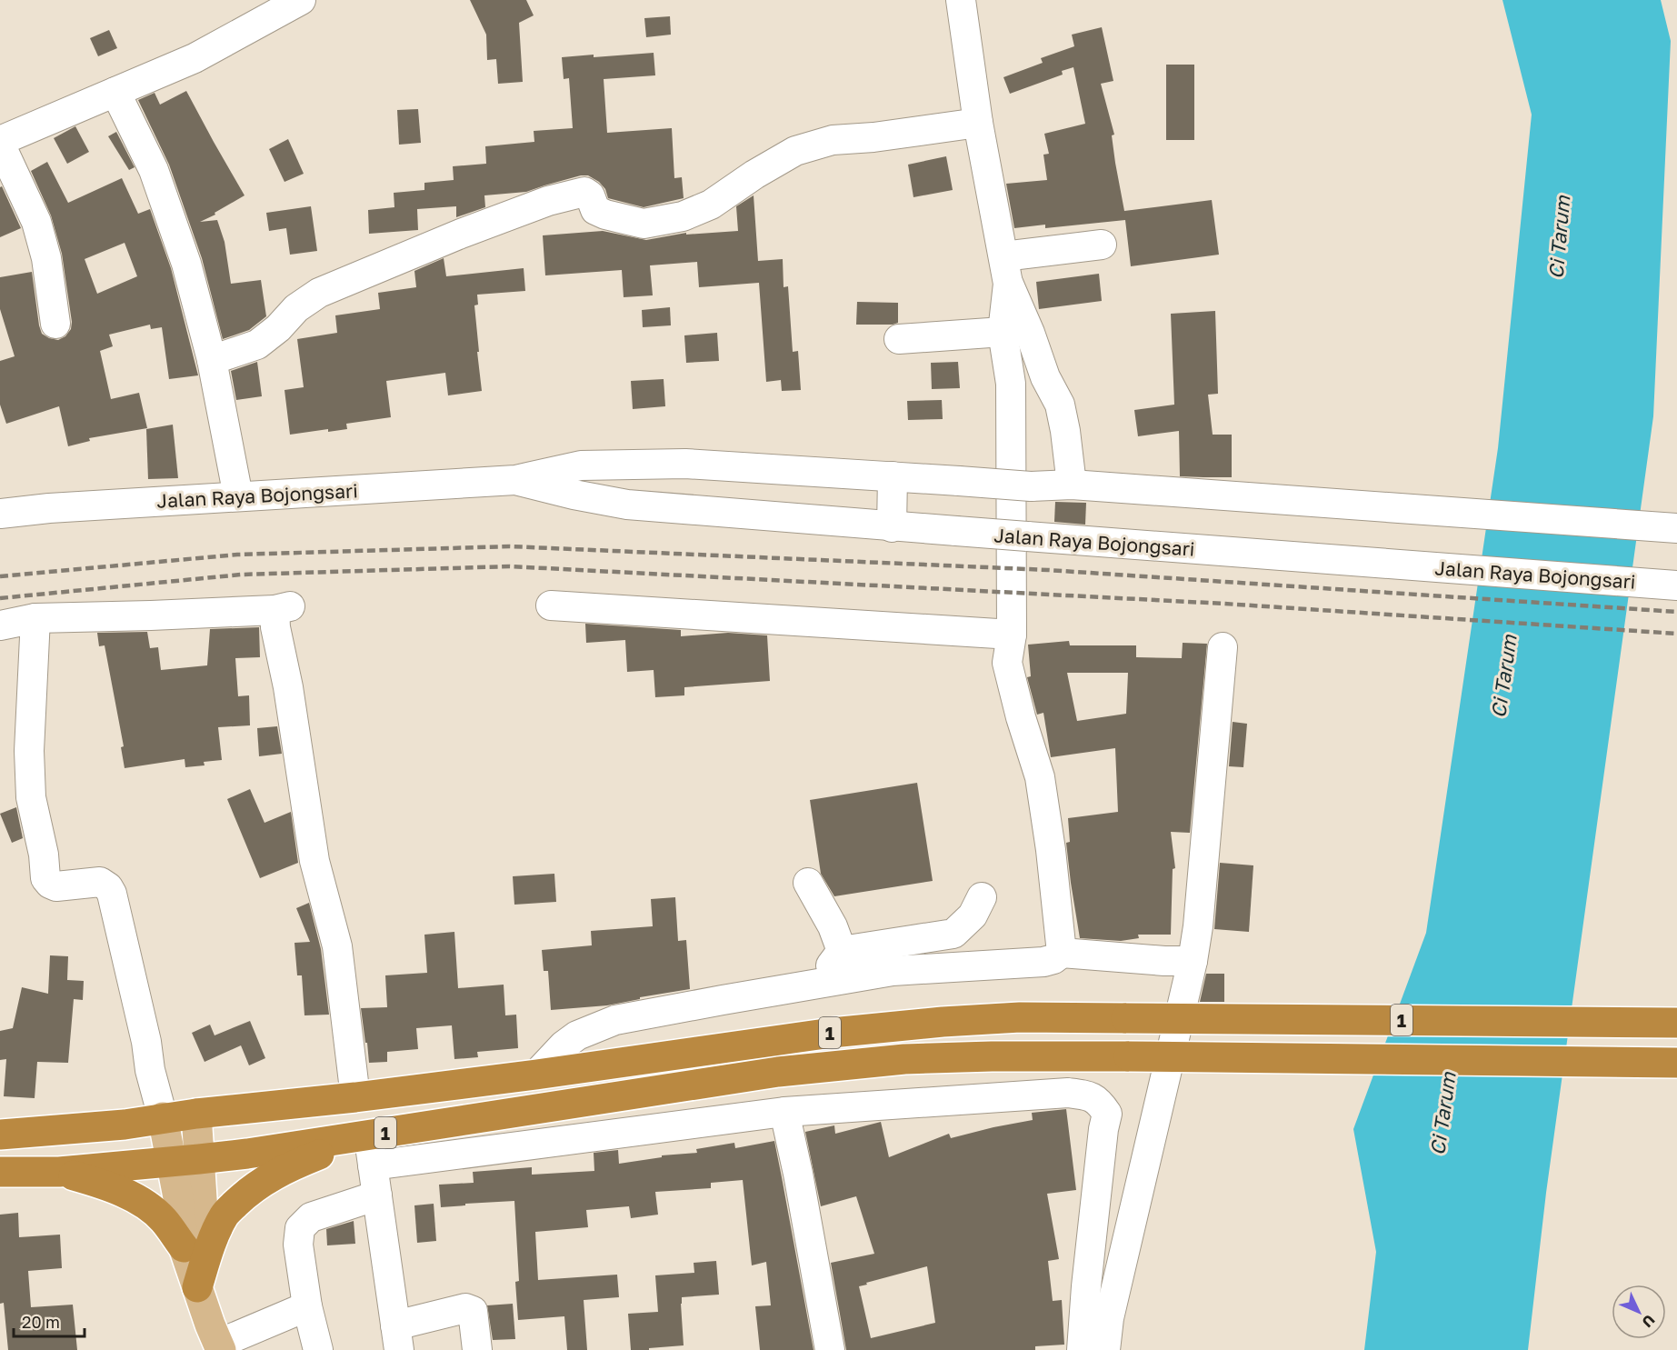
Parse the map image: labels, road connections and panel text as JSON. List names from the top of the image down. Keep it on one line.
{"streets":{"highway":["1"],"street":["Jalan Raya Bojongsari"]},"water":["Ci Tarum"],"scale_bar":"20 m","north":"bottom right"}
